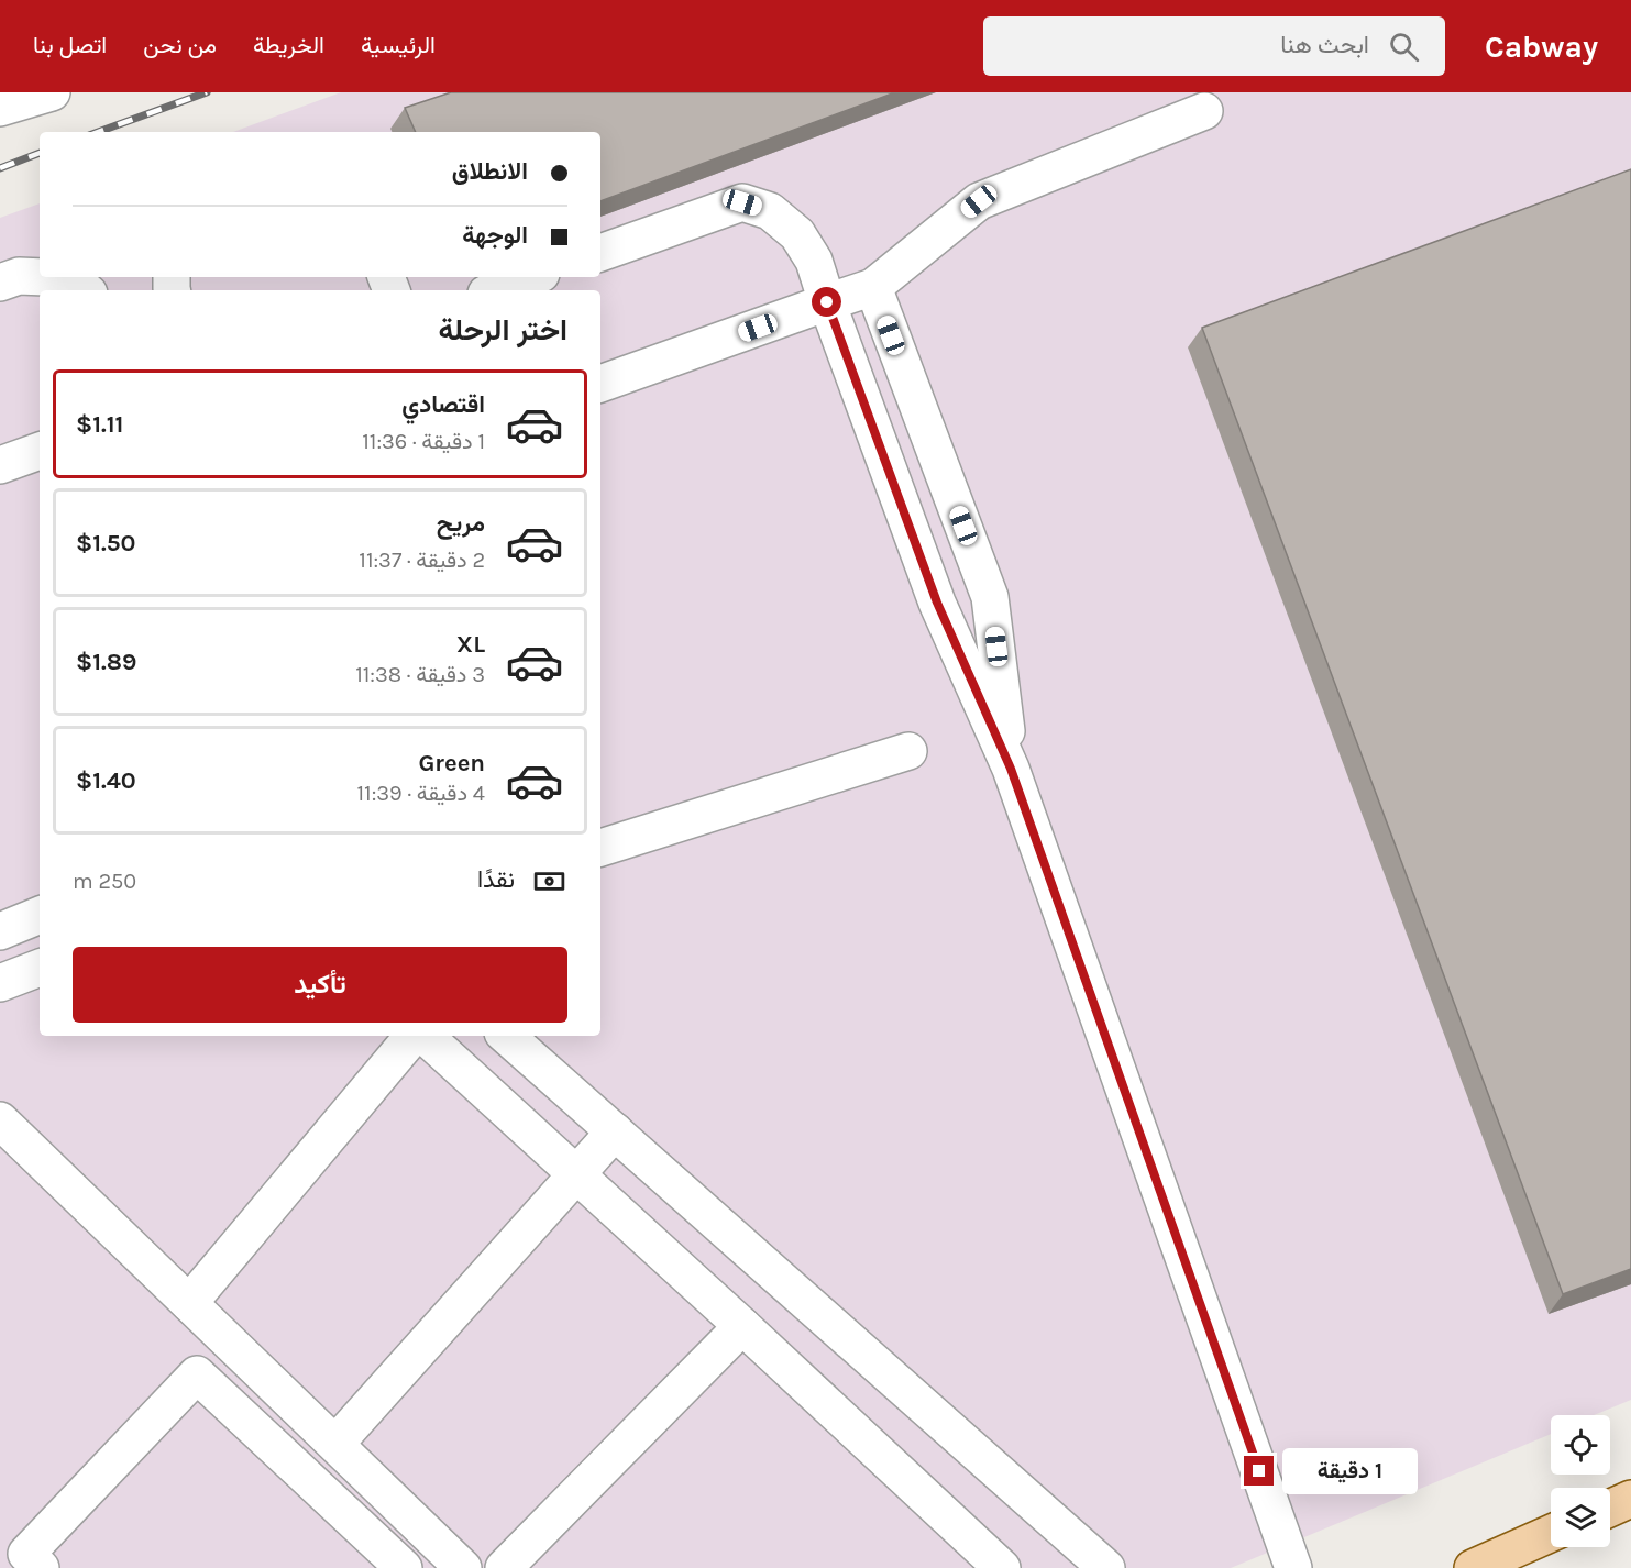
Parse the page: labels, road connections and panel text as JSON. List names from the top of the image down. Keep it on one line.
{"page":{"header":"Cabway","search":"ابحث هنا","nav":["الرئيسية","الخريطة","من نحن","اتصل بنا"],"banner":["الانطلاق","الوجهة"],"heading":"اختر الرحلة","list":[{"name":"اقتصادي","note":"1 دقيقة · 11:36","value":"$1.11"},{"name":"مريح","note":"2 دقيقة · 11:37","value":"$1.50"},{"name":"XL","note":"3 دقيقة · 11:38","value":"$1.89"},{"name":"Green","note":"4 دقيقة · 11:39","value":"$1.40"}],"pay":["نقدًا","250 m"],"buttons":"تأكيد","bubble":"1 دقيقة"}}
